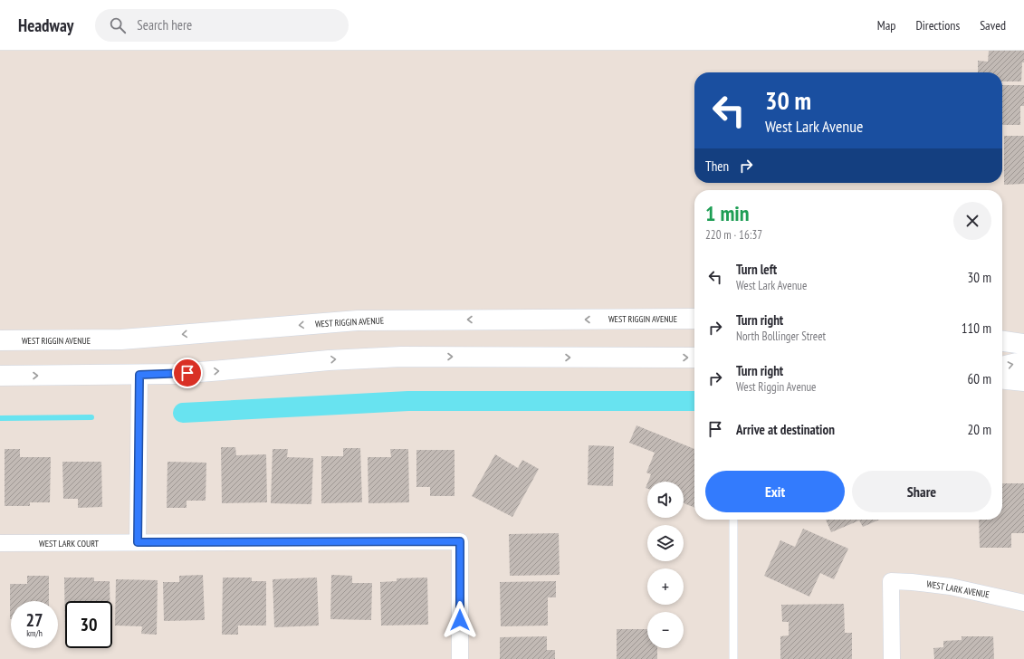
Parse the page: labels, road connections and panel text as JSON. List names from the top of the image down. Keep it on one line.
{"streets":{"main road":["WEST RIGGIN AVENUE"],"street":["WEST LARK COURT","WEST LARK AVENUE"]},"page":{"header":"Headway","search":"Search here","nav":["Map","Directions","Saved"],"turn":["30 m","West Lark Avenue"],"then":"Then","heading":["1 min","220 m · 16:37"],"list":[{"name":"Turn left","note":"West Lark Avenue","value":"30 m"},{"name":"Turn right","note":"North Bollinger Street","value":"110 m"},{"name":"Turn right","note":"West Riggin Avenue","value":"60 m"},{"name":"Arrive at destination","value":"20 m"}],"buttons":["Exit","Share"],"map_buttons":["+","−"],"speed":"27 km/h","limit":"30"}}
